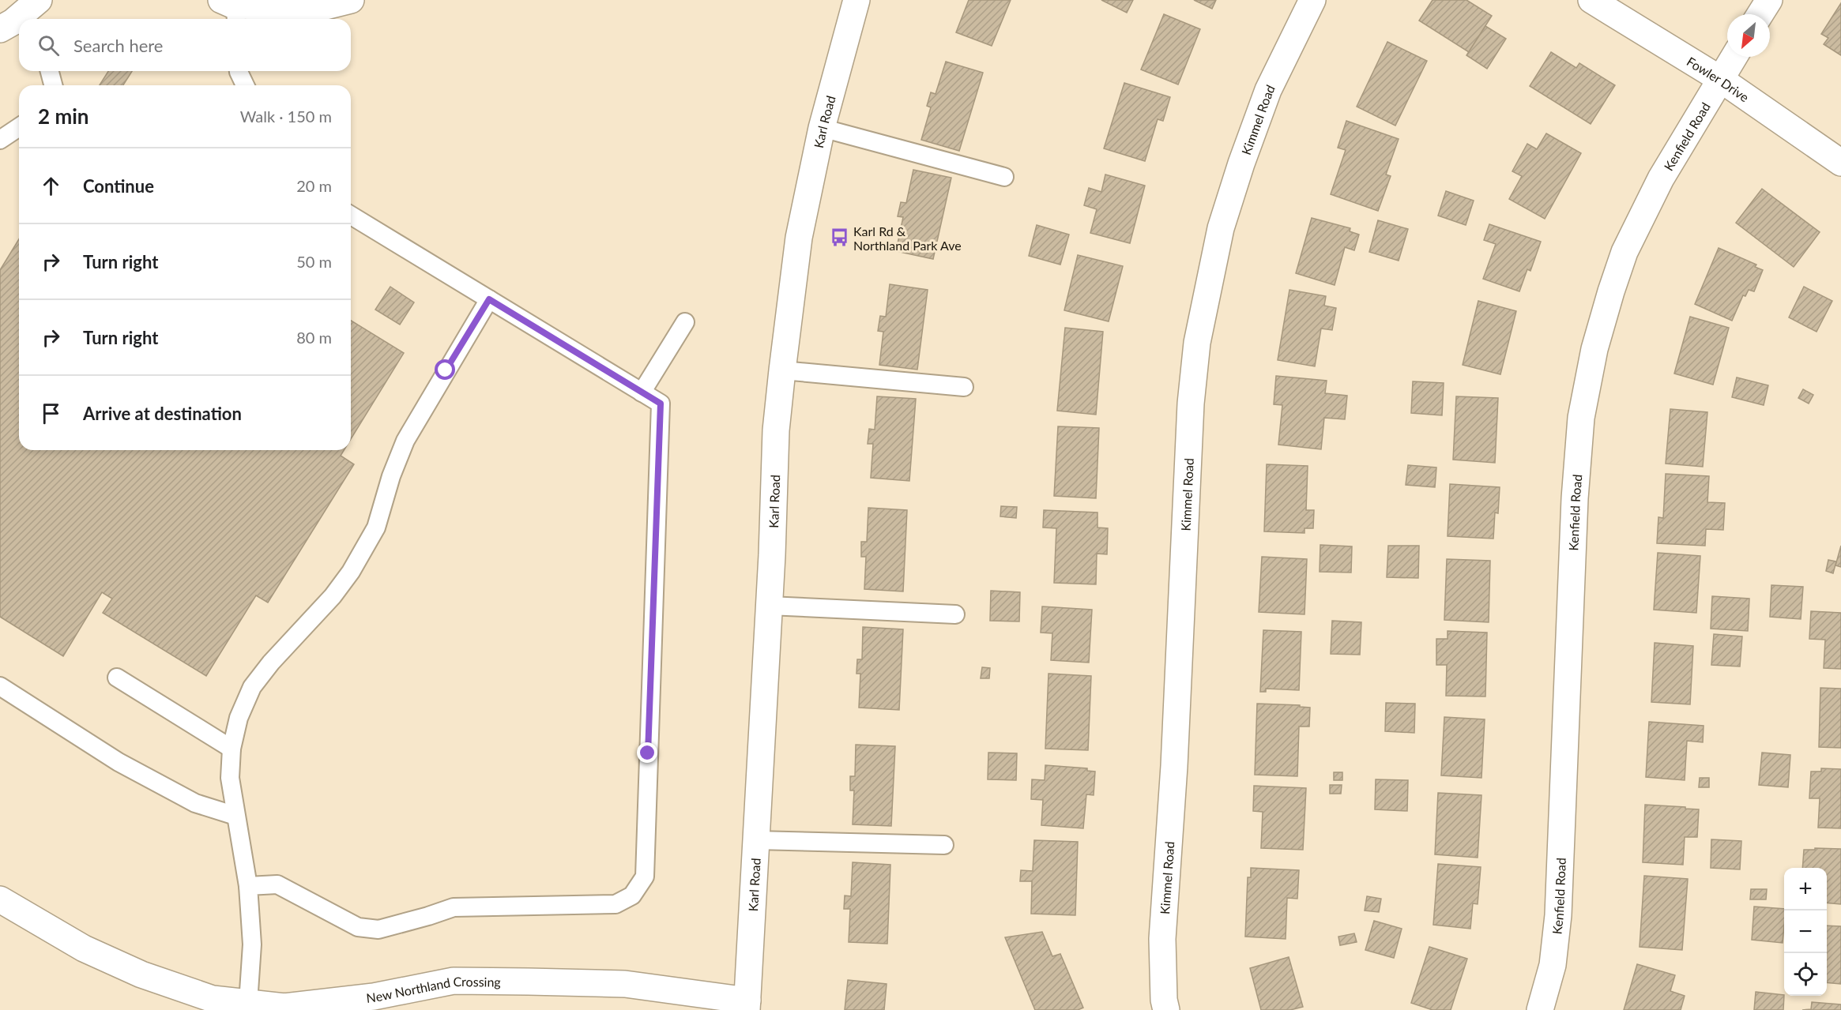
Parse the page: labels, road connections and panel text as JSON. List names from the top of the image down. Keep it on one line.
{"streets":{"street":["Fowler Drive","Kimmel Road","Karl Road","Kenfield Road","New Northland Crossing"]},"crossings":[["Fowler Drive","Kenfield Road"],["Karl Road","New Northland Crossing"]],"places":{"bus stop":["Karl Rd & Northland Park Ave"]},"north":"bottom left","page":{"search":"Search here","heading":["2 min","Walk · 150 m"],"list":[["Continue","20 m"],["Turn right","50 m"],["Turn right","80 m"],"Arrive at destination"],"map_buttons":["+","−"]}}
